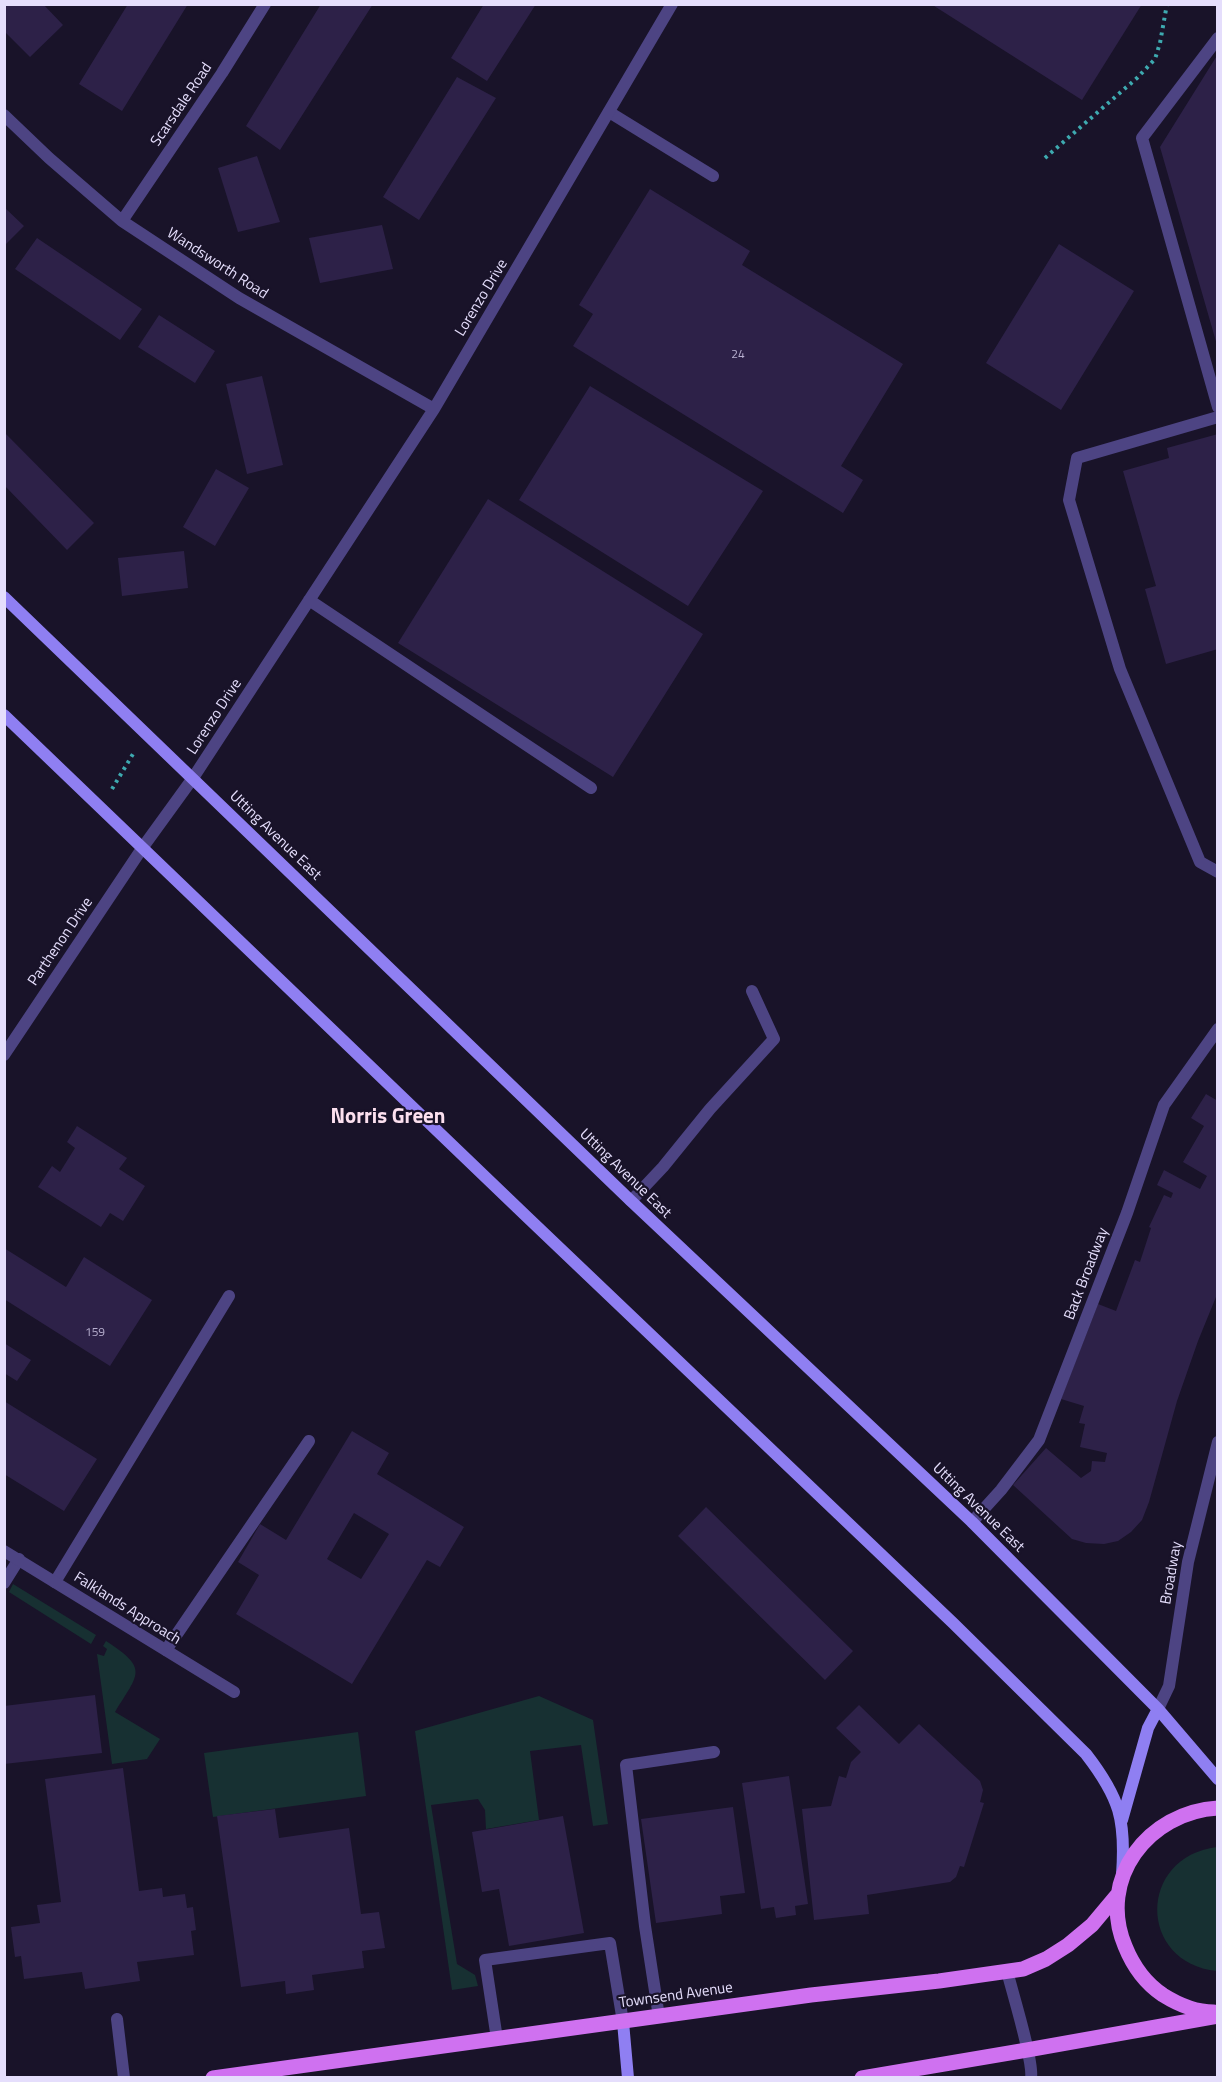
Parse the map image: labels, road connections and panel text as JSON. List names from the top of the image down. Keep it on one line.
{"streets":{"main road":["Townsend Avenue"],"street":["Scarsdale Road","Wandsworth Road","Lorenzo Drive","Utting Avenue East","Parthenon Drive","Back Broadway","Broadway","Falklands Approach"]},"crossings":[["Scarsdale Road","Wandsworth Road"],["Wandsworth Road","Lorenzo Drive"],["Lorenzo Drive","Utting Avenue East"],["Lorenzo Drive","Parthenon Drive"],["Utting Avenue East","Back Broadway"],["Utting Avenue East","Broadway"]],"districts":["Norris Green"],"house_numbers":["24","159"]}
